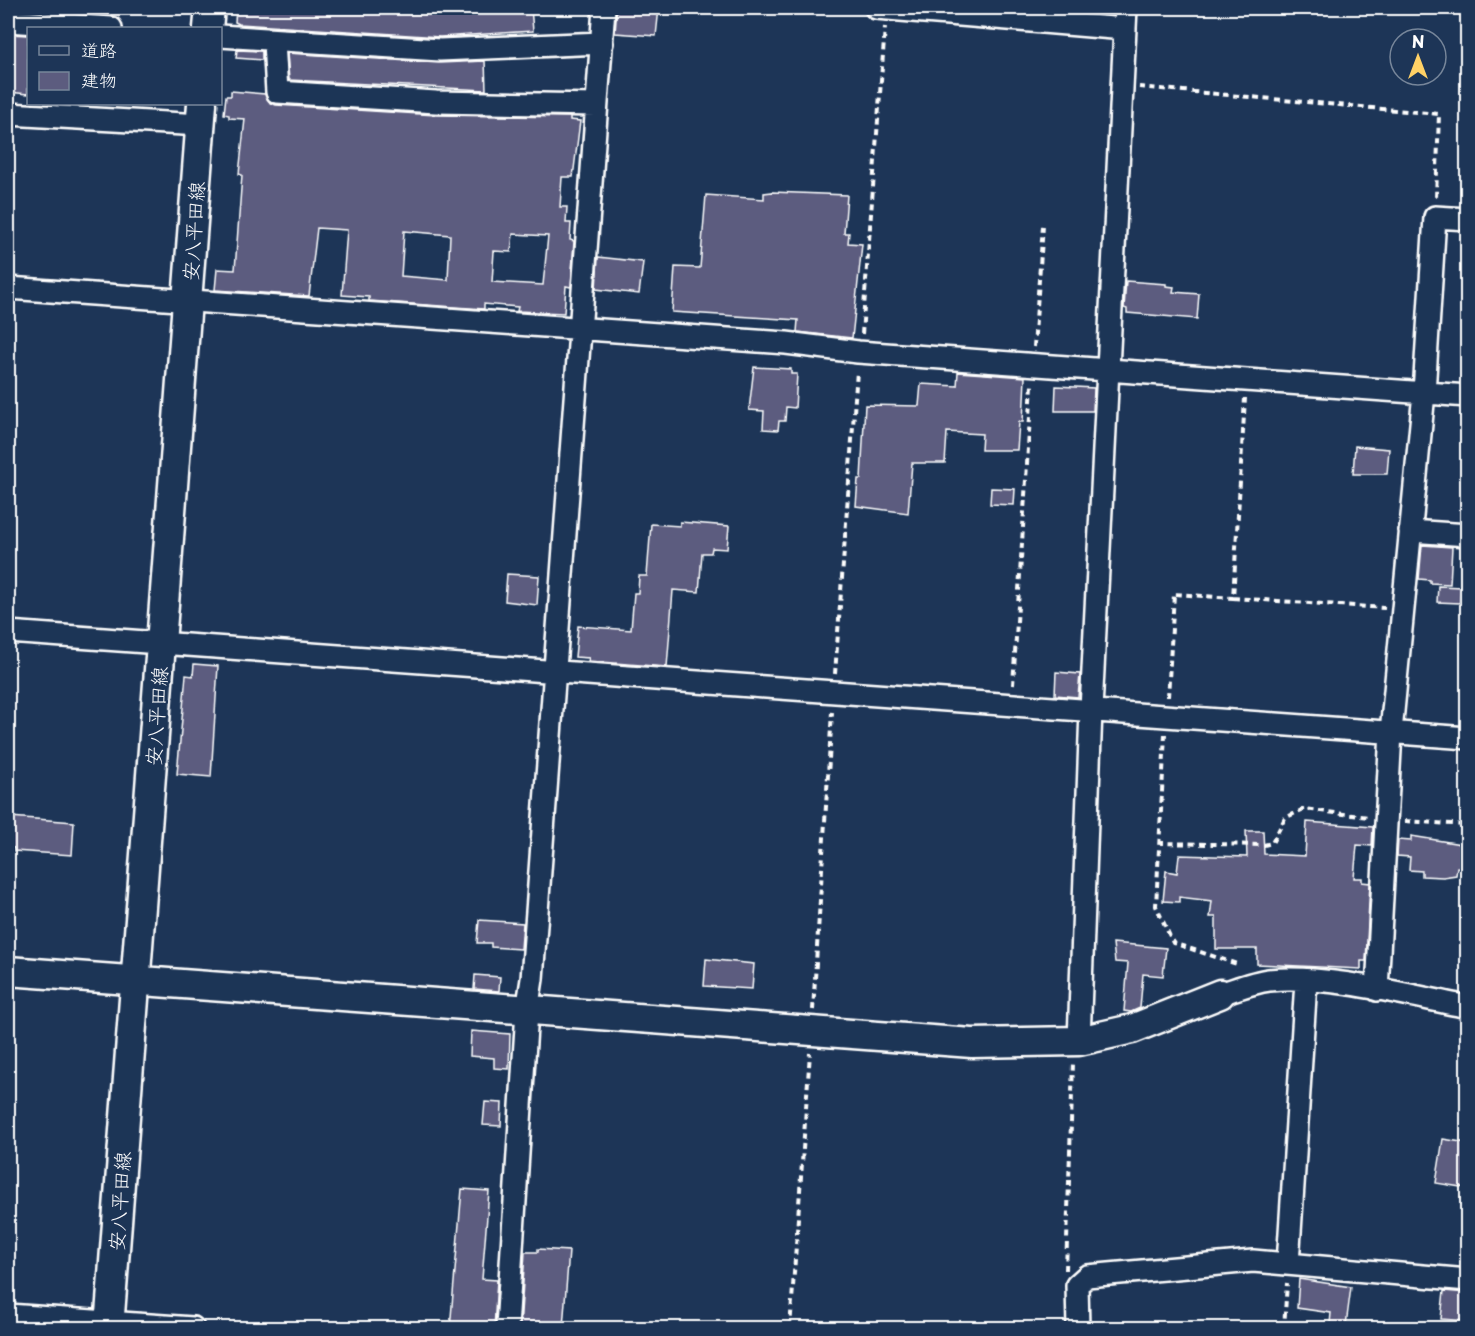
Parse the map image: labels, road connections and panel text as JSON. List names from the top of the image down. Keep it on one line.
{"streets":{"main road":["安八平田線"]},"legend":["道路","建物"],"north":"top"}
